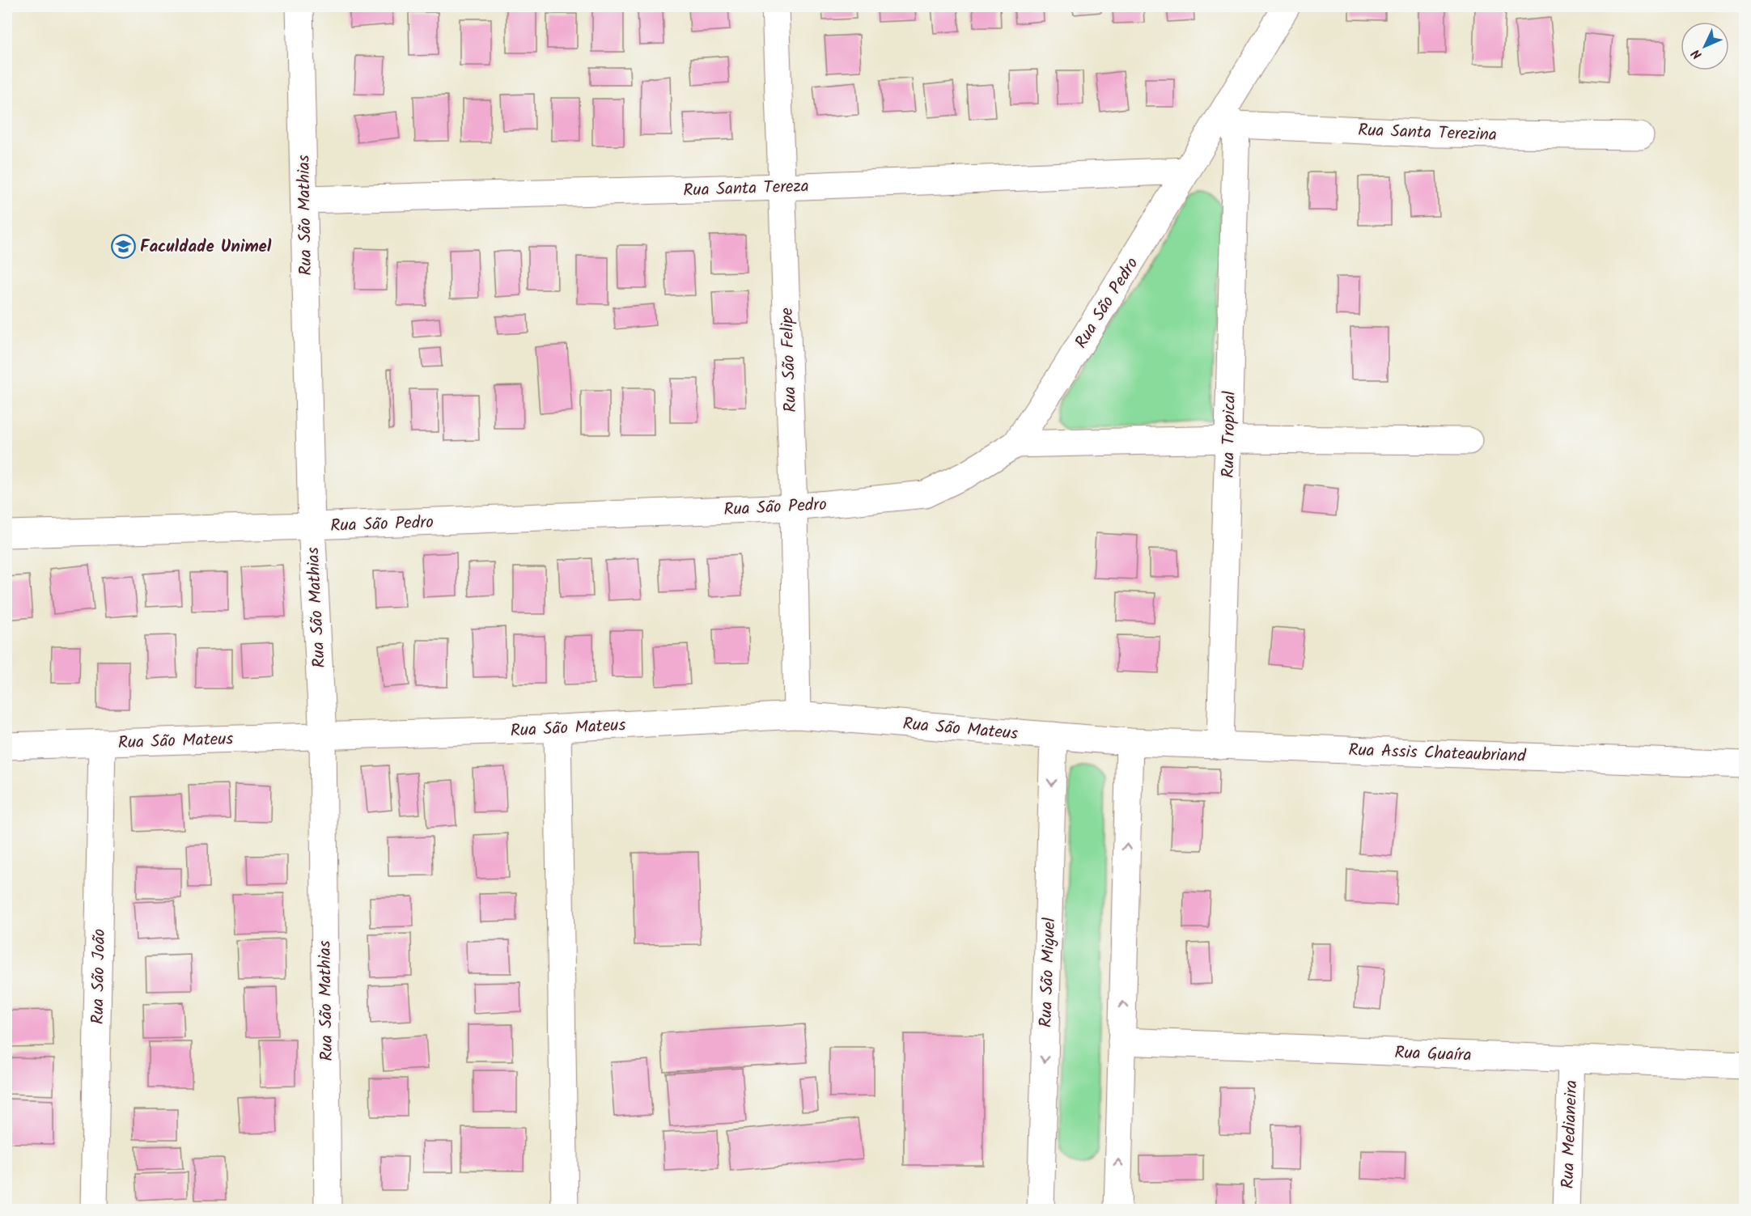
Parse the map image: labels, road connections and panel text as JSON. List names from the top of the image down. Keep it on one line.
{"streets":{"street":["Rua Santa Terezina","Rua Santa Tereza","Rua São Mathias","Rua São Pedro","Rua São Felipe","Rua Tropical","Rua São Mateus","Rua Assis Chateaubriand","Rua São Miguel","Rua São João","Rua Guaíra","Rua Medianeira"]},"crossings":[["Rua Santa Terezina","Rua São Pedro"],["Rua Santa Terezina","Rua Tropical"],["Rua Santa Tereza","Rua São Mathias"],["Rua Santa Tereza","Rua São Pedro"],["Rua Santa Tereza","Rua São Felipe"],["Rua São Mathias","Rua São Pedro"],["Rua São Mathias","Rua São Mateus"],["Rua São Pedro","Rua São Felipe"],["Rua São Pedro","Rua Tropical"],["Rua São Felipe","Rua São Mateus"],["Rua Tropical","Rua Assis Chateaubriand"],["Rua São Mateus","Rua Assis Chateaubriand"],["Rua São Mateus","Rua São Miguel"],["Rua São Mateus","Rua São João"],["Rua Guaíra","Rua Medianeira"]],"places":{"school or university":["Faculdade Unimel"]},"north":"bottom left"}
